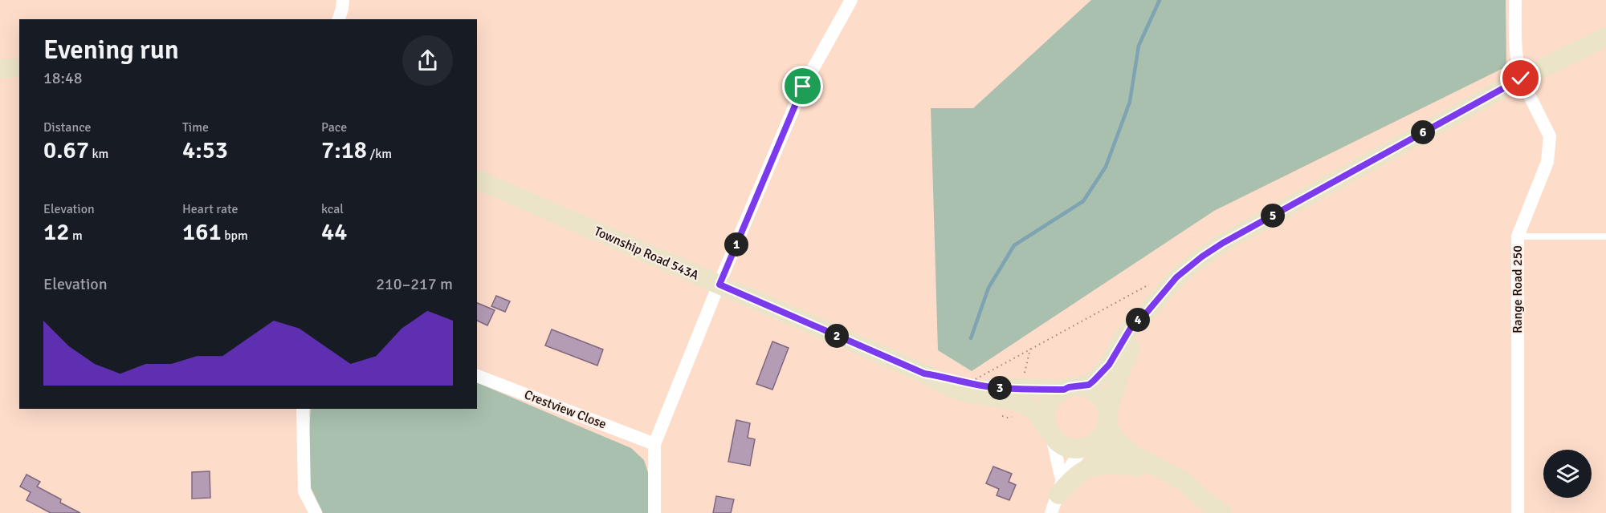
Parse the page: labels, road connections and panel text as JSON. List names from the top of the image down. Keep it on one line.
{"streets":{"main road":["Township Road 543A"],"street":["Range Road 250","Crestview Close"]},"page":{"heading":["Evening run","18:48"],"stats":[["Distance","0.67 km"],["Time","4:53"],["Pace","7:18 /km"],["Elevation","12 m"],["Heart rate","161 bpm"],["kcal","44"]],"pins":["6","5","1","4","2","3"],"chart":["Elevation","210–217 m"]}}
